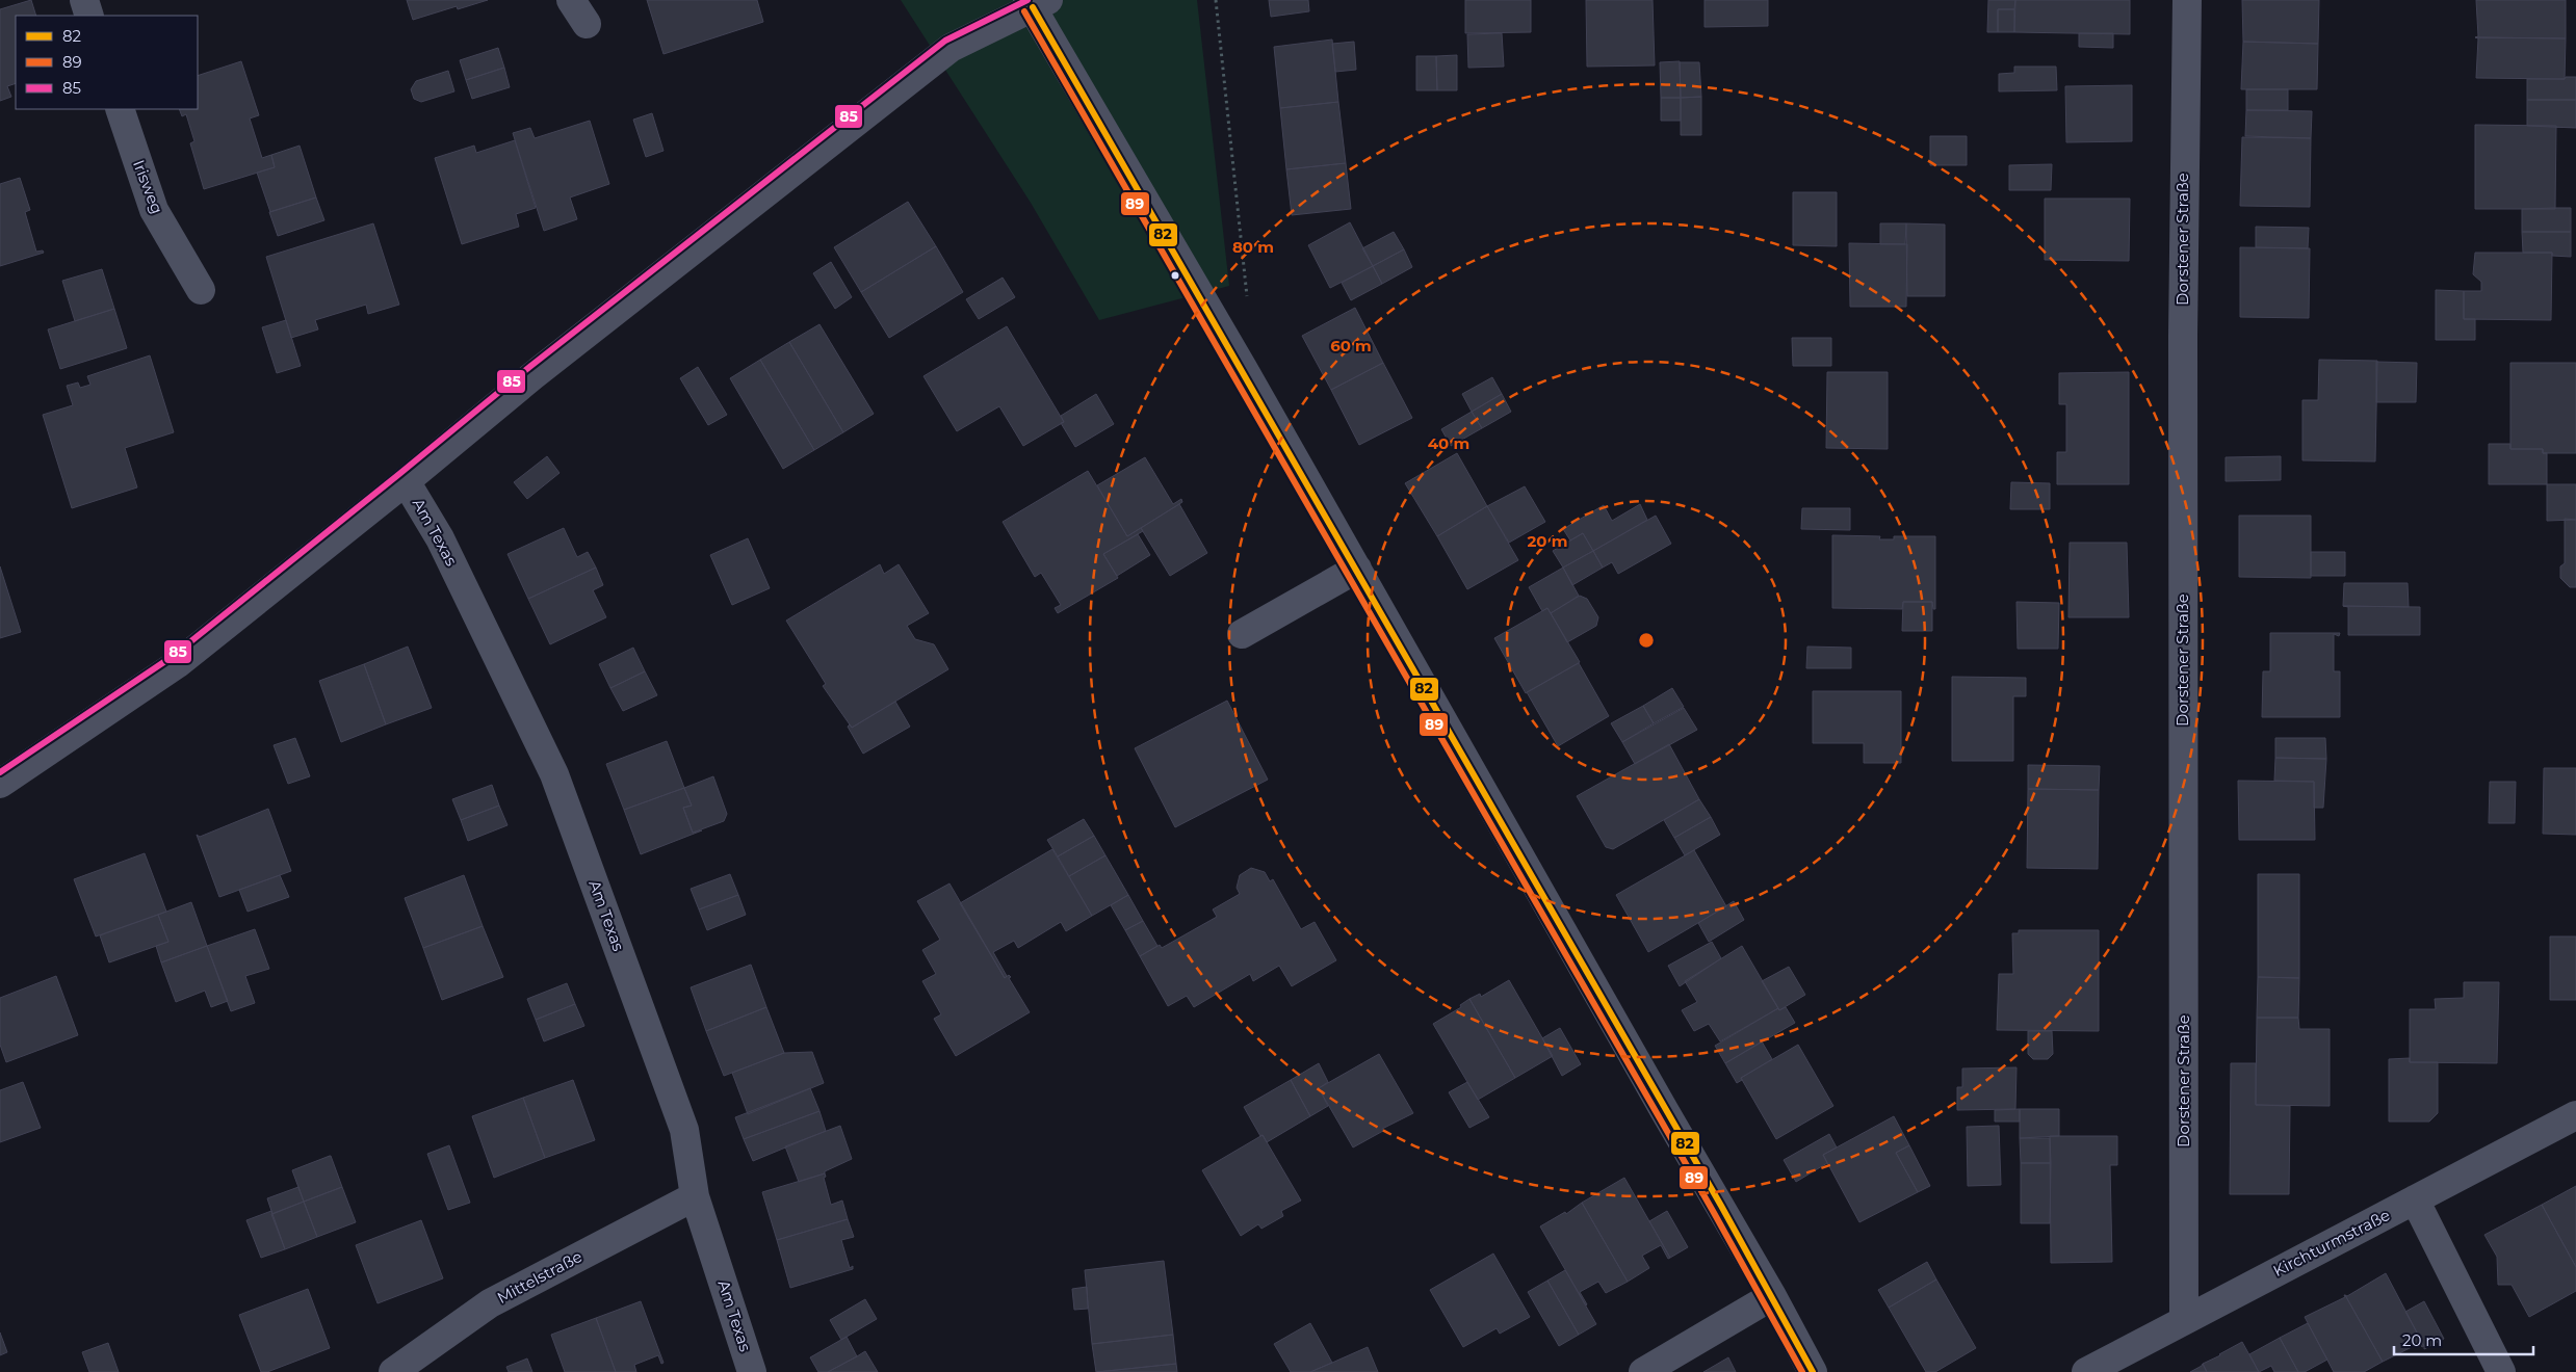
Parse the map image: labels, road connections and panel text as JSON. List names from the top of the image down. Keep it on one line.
{"streets":{"street":["Irisweg","Dorstener Straße","Am Texas","Kirchturmstraße","Mittelstraße"]},"crossings":[["Dorstener Straße","Kirchturmstraße"],["Am Texas","Mittelstraße"]],"lines":["transit line 85","transit line 82","transit line 89"],"legend":["82","89","85"],"scale_bar":"20 m","rings":["80 m","60 m","40 m","20 m"]}
